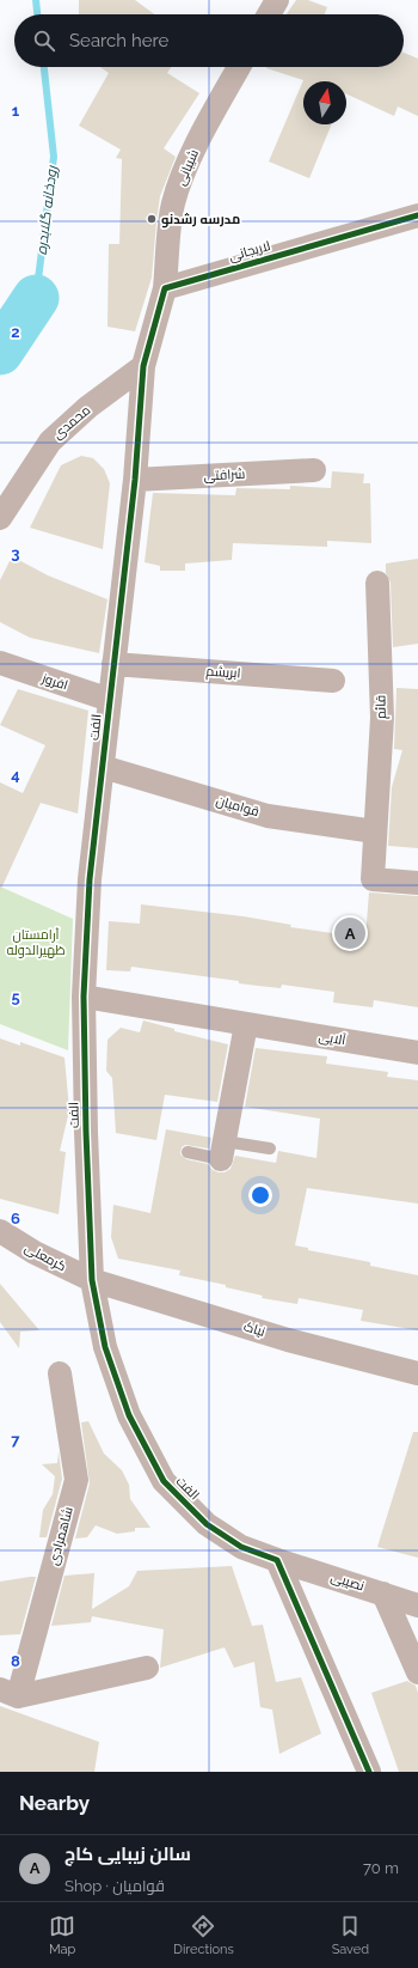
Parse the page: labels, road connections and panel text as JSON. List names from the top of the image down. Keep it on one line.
{"streets":{"street":["شیبانی","لاریجانی","محمدی","شرافتی","ابریشم","افروز","قائم","الفت","قوامیان","آلایی","کرمعلی","نیاک","شاهمرادی","نصیبی"]},"crossings":[["شیبانی","لاریجانی"],["محمدی","الفت"],["شرافتی","الفت"],["ابریشم","الفت"],["افروز","الفت"],["قائم","قوامیان"],["الفت","قوامیان"],["الفت","آلایی"],["الفت","کرمعلی"],["الفت","نیاک"],["الفت","نصیبی"],["کرمعلی","نیاک"]],"water":["رودخانه گلابدره"],"parks":["آرامستان ظهیرالدوله"],"places":["مدرسه رشدنو"],"north":"top","page":{"search":"Search here","pins":"A","heading":"Nearby","list":[{"mark":"A","name":"سالن زیبایی کاچ","note":"Shop · قوامیان","value":"70 m"}],"nav":["Map","Directions","Saved"]},"grid":{"rows":["1","2","3","4","5","6","7","8"]}}
